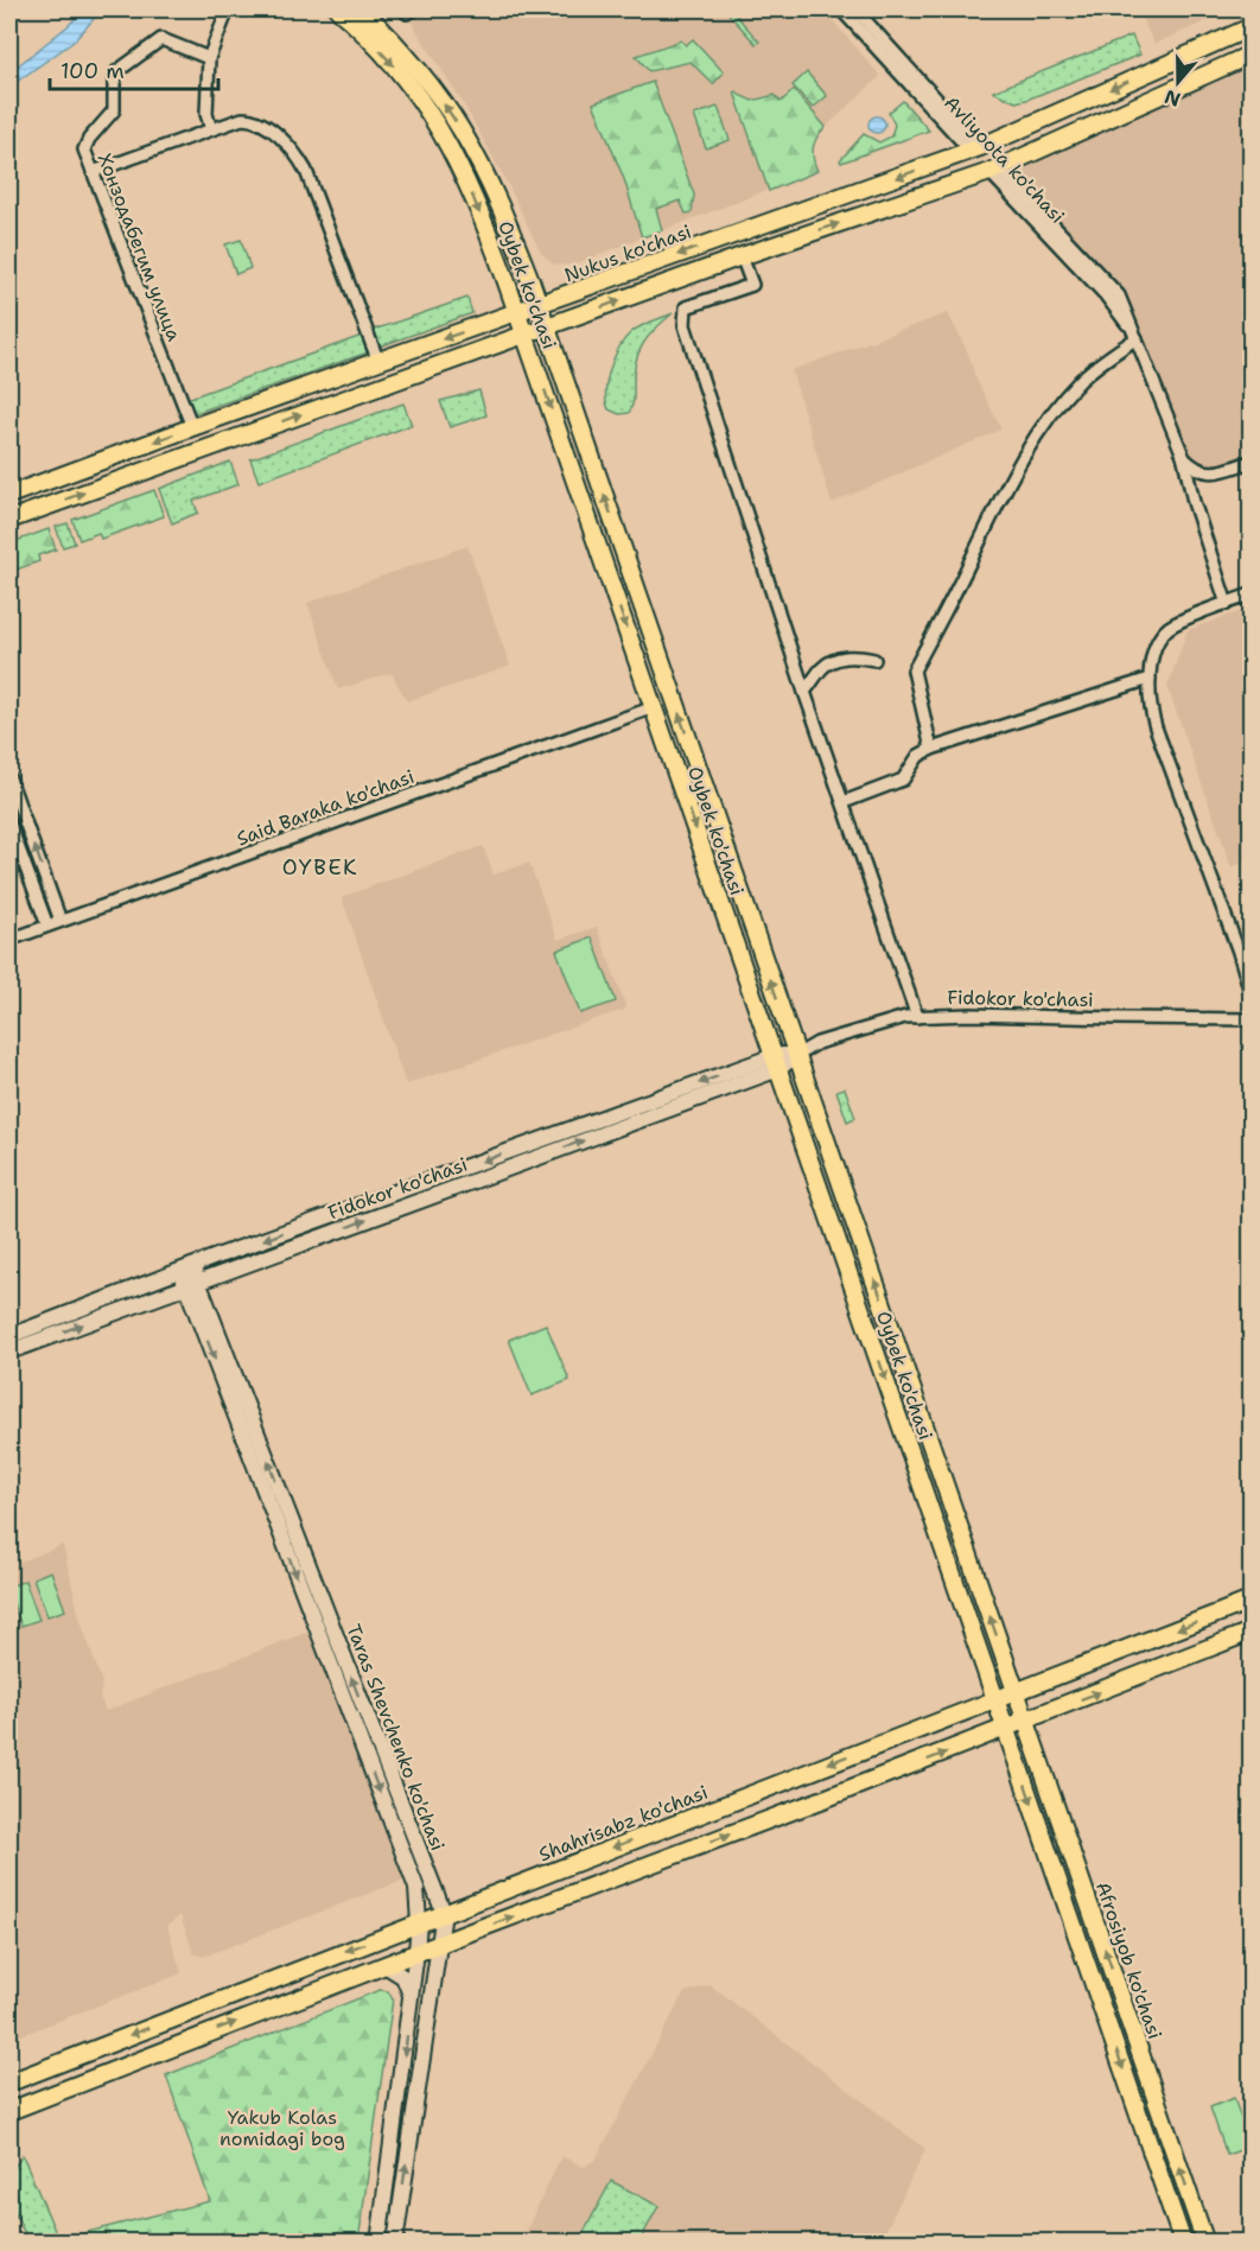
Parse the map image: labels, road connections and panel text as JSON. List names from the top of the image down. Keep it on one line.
{"streets":{"main road":["Avliyoota ko'chasi","Nukus ko'chasi","Oybek ko'chasi","Fidokor ko'chasi","Taras Shevchenko ko'chasi","Shahrisabz ko'chasi","Afrosiyob ko'chasi"],"street":["Хонзодабегим улица","Said Baraka ko'chasi"]},"crossings":[["Avliyoota ko'chasi","Nukus ko'chasi"],["Хонзодабегим улица","Nukus ko'chasi"],["Nukus ko'chasi","Oybek ko'chasi"],["Oybek ko'chasi","Said Baraka ko'chasi"],["Oybek ko'chasi","Fidokor ko'chasi"],["Oybek ko'chasi","Shahrisabz ko'chasi"],["Oybek ko'chasi","Afrosiyob ko'chasi"],["Fidokor ko'chasi","Taras Shevchenko ko'chasi"],["Taras Shevchenko ko'chasi","Shahrisabz ko'chasi"],["Shahrisabz ko'chasi","Afrosiyob ko'chasi"]],"districts":["OYBEK"],"parks":["Yakub Kolas nomidagi bog"],"scale_bar":"100 m","north":"bottom"}
